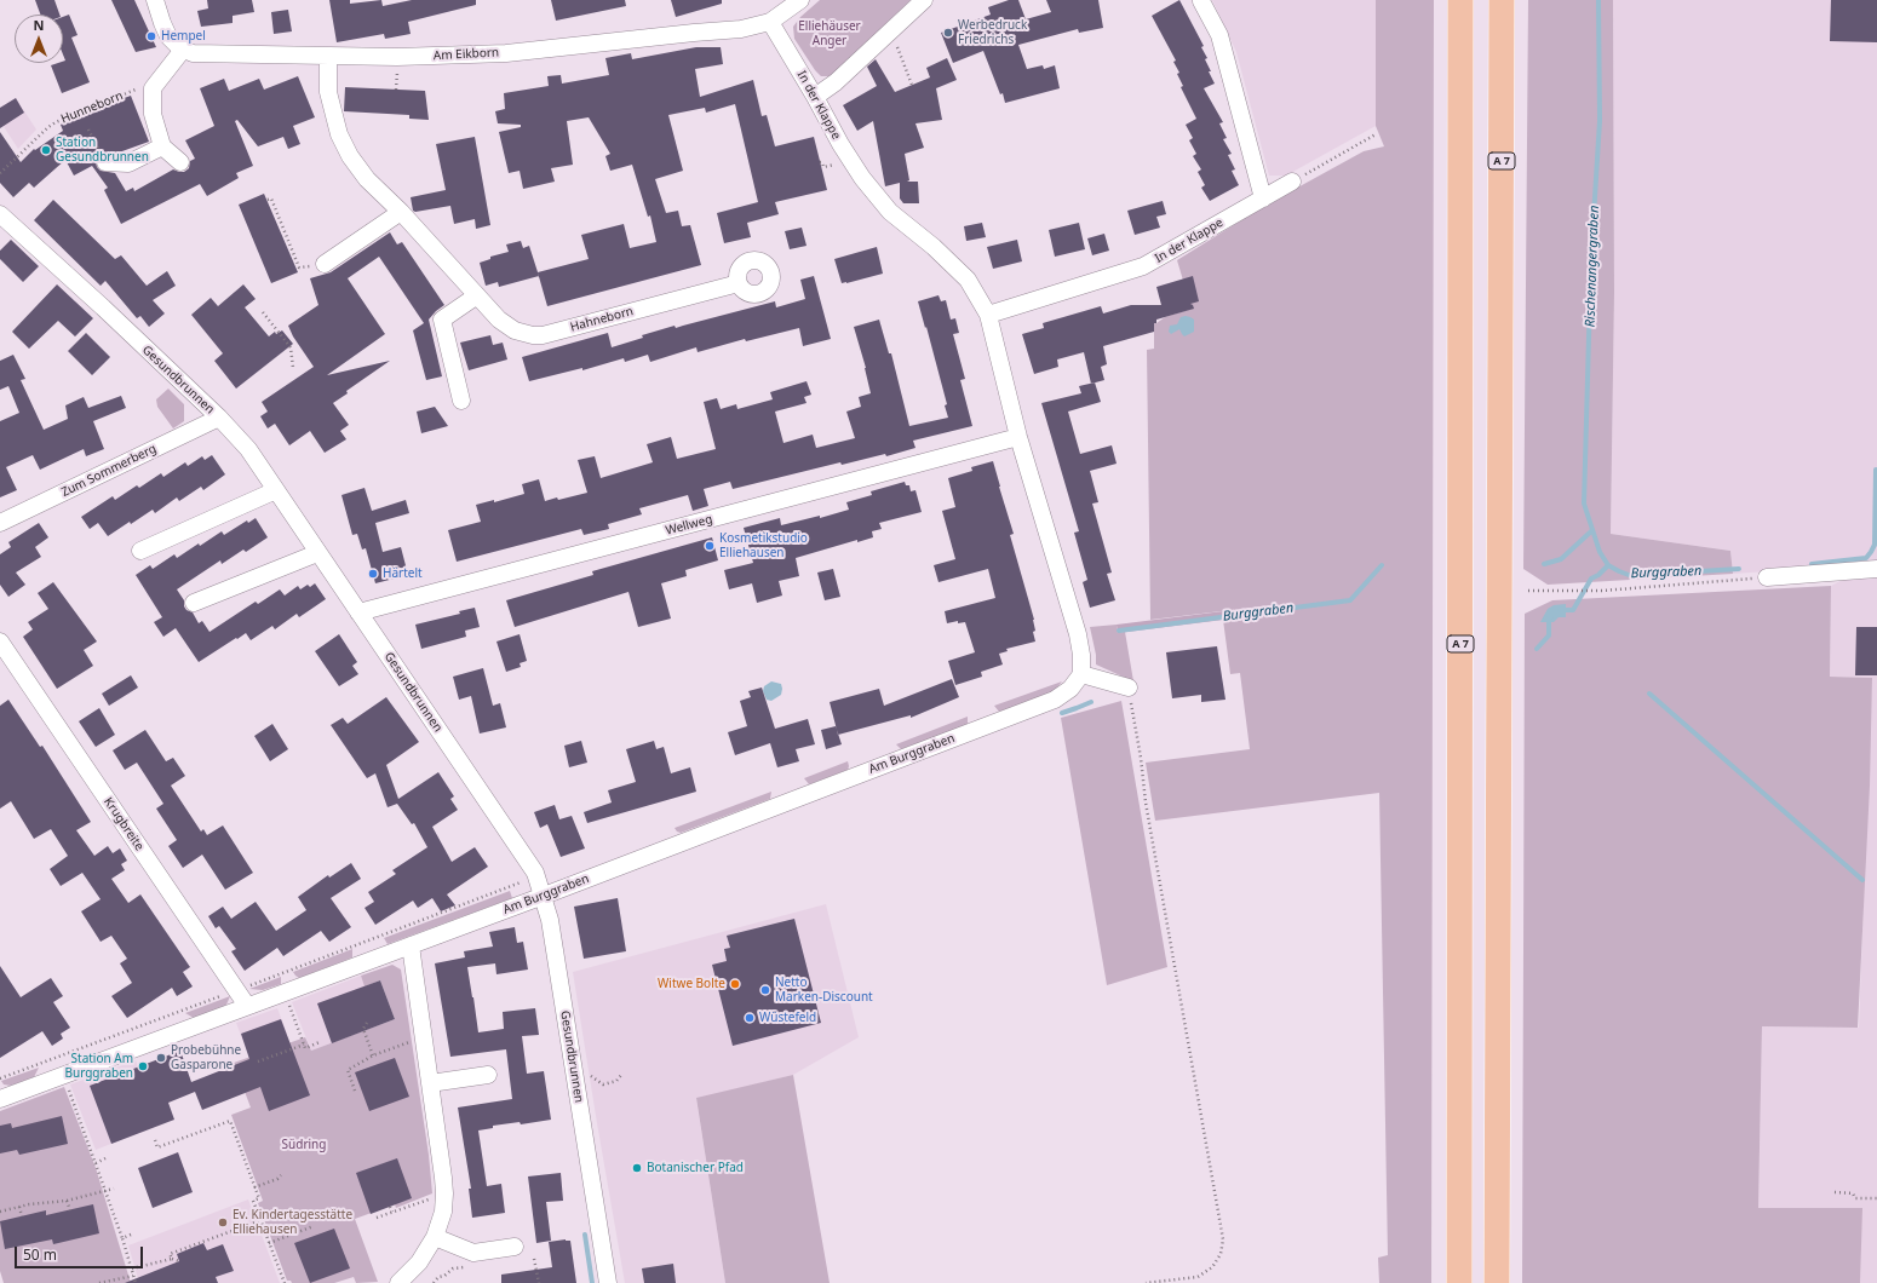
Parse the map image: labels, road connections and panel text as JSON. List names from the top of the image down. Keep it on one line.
{"streets":{"highway":["A 7"],"street":["Am Eikborn","In der Klappe","Hahneborn","Gesundbrunnen","Zum Sommerberg","Wellweg","Am Burggraben","Krugbreite"],"path":["Hunneborn"]},"crossings":[["Am Eikborn","In der Klappe"],["Am Eikborn","Hahneborn"],["In der Klappe","Wellweg"],["In der Klappe","Am Burggraben"],["Gesundbrunnen","Zum Sommerberg"],["Gesundbrunnen","Wellweg"],["Gesundbrunnen","Am Burggraben"],["Am Burggraben","Krugbreite"]],"water":["Rischenangergraben","Burggraben"],"parks":["Elliehäuser Anger","Südring"],"places":["Werbedruck Friedrichs","Hempel","Station Gesundbrunnen","Kosmetikstudio Elliehausen","Härtelt","Witwe Bolte","Netto Marken-Discount","Wüstefeld","Probebühne Gasparone","Station Am Burggraben","Botanischer Pfad","Ev. Kindertagesstätte Elliehausen"],"scale_bar":"50 m","north":"top"}
